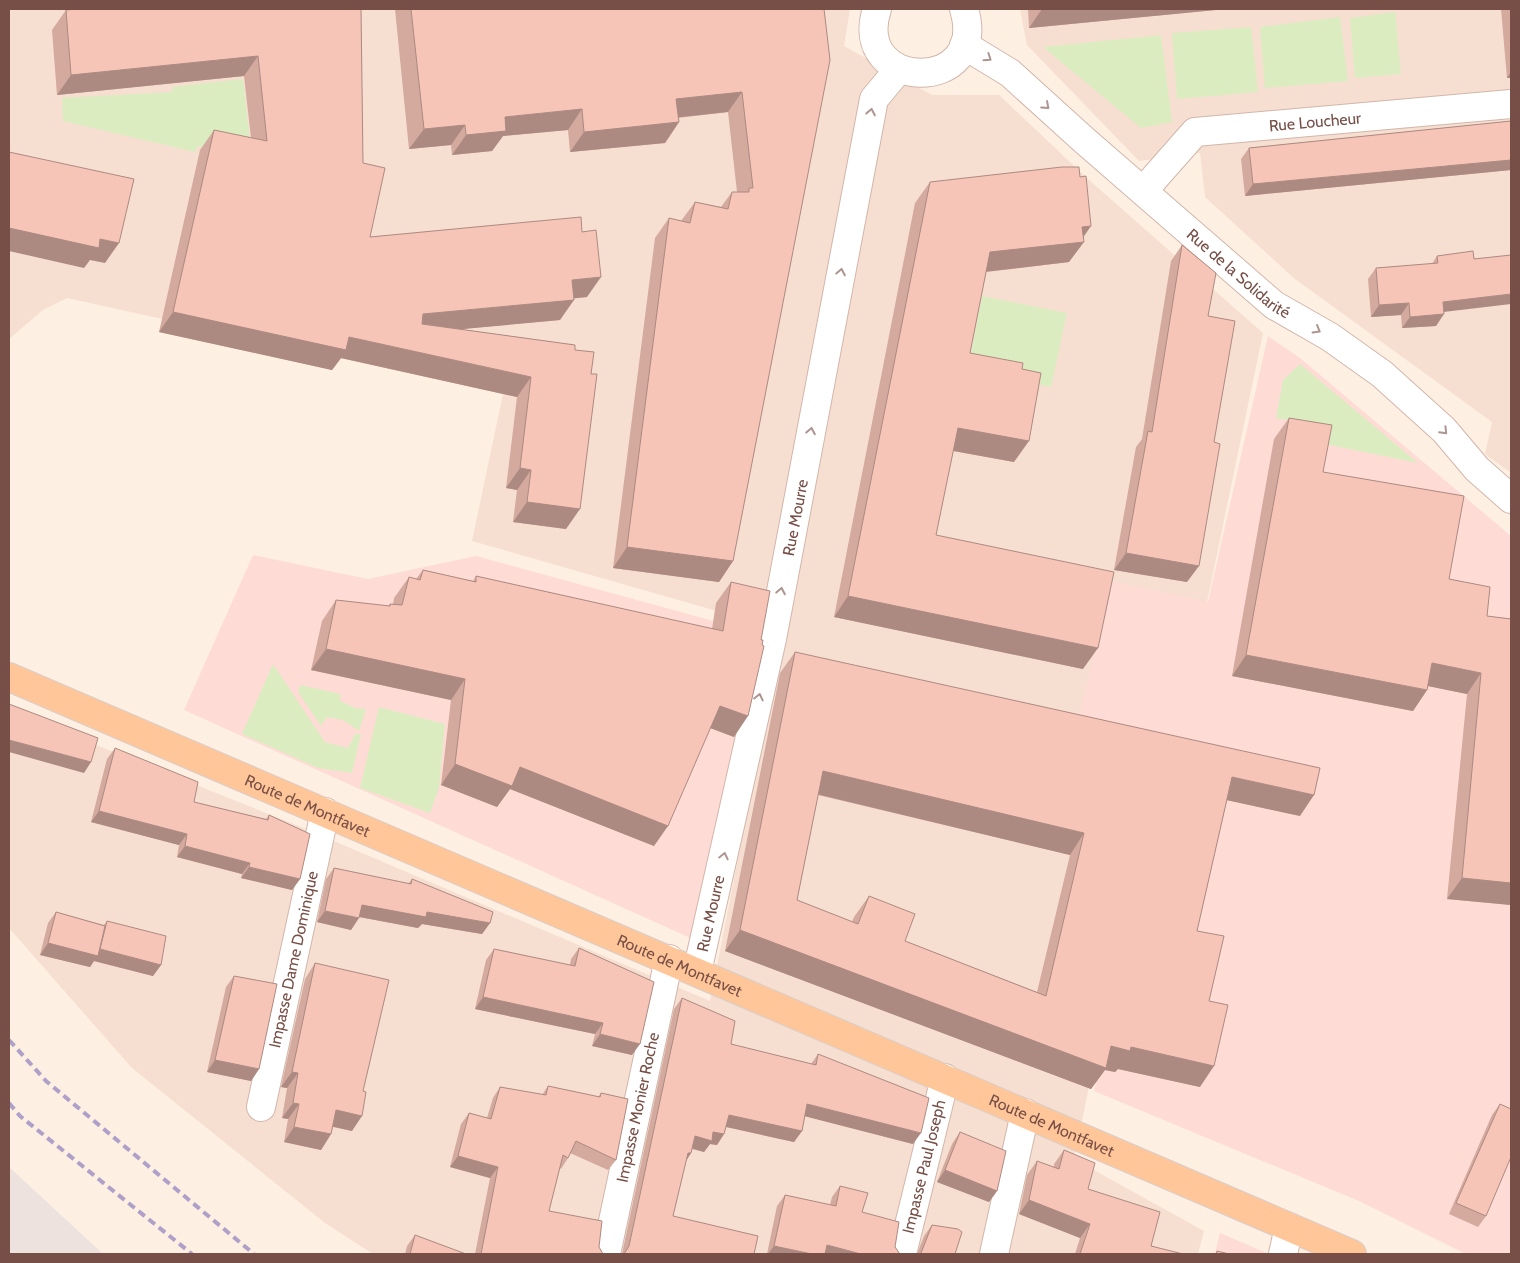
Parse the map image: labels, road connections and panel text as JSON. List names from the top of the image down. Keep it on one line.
{"streets":{"main road":["Route de Montfavet"],"street":["Rue Loucheur","Rue de la Solidarité","Rue Mourre","Impasse Dame Dominique","Impasse Monier Roche","Impasse Paul Joseph"]},"crossings":[["Rue Loucheur","Rue de la Solidarité"],["Rue Mourre","Route de Montfavet"],["Route de Montfavet","Impasse Dame Dominique"],["Route de Montfavet","Impasse Monier Roche"],["Route de Montfavet","Impasse Paul Joseph"]],"one_way":["Rue de la Solidarité","Rue Mourre"]}
